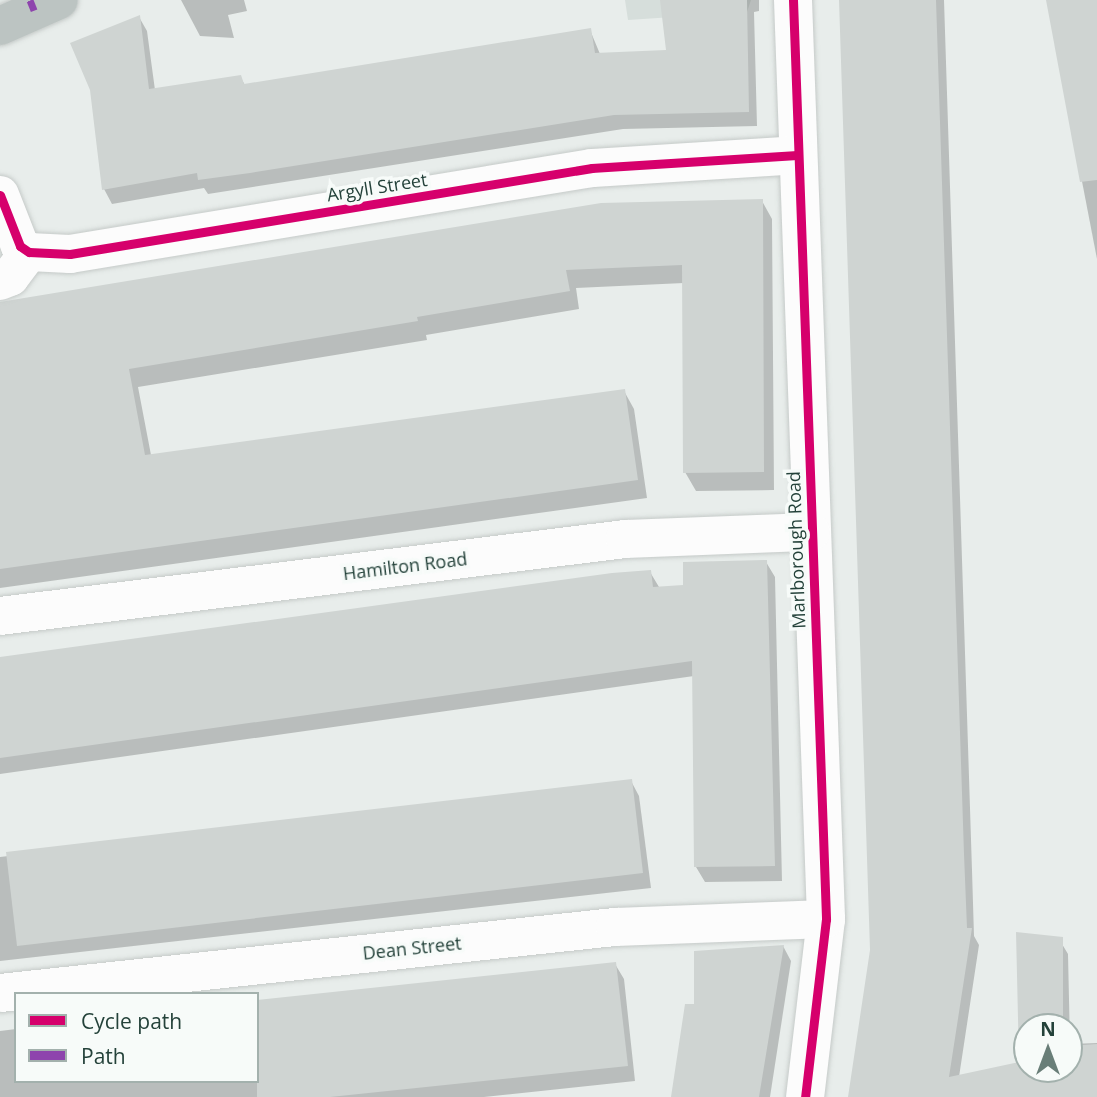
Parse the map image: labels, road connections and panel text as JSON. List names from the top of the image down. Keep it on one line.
{"streets":{"street":["Argyll Street","Marlborough Road","Hamilton Road","Dean Street"]},"crossings":[["Argyll Street","Marlborough Road"],["Marlborough Road","Hamilton Road"],["Marlborough Road","Dean Street"]],"legend":["Cycle path","Path"],"north":"top"}
